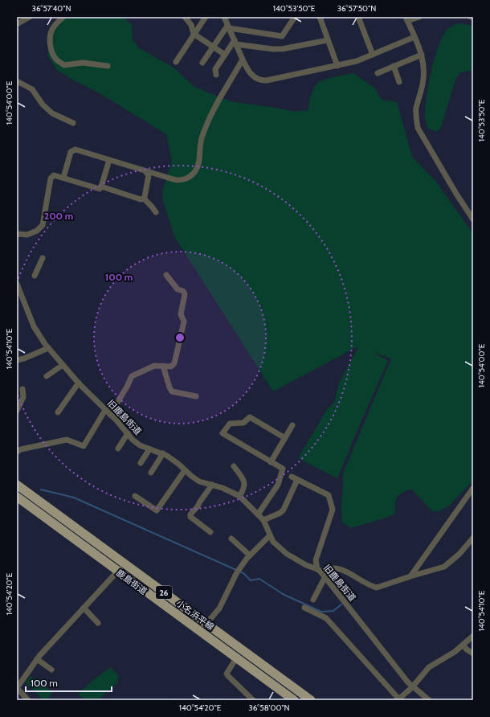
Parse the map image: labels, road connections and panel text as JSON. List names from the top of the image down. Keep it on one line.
{"streets":{"main road":["鹿島街道","26","小名浜平線"],"street":["旧鹿島街道"]},"scale_bar":"100 m","coordinates":["36°57'40\"N","140°53'50\"E","36°57'50\"N","140°54'00\"E","140°54'10\"E","140°54'20\"E","36°58'00\"N"],"rings":["200 m","100 m"]}
